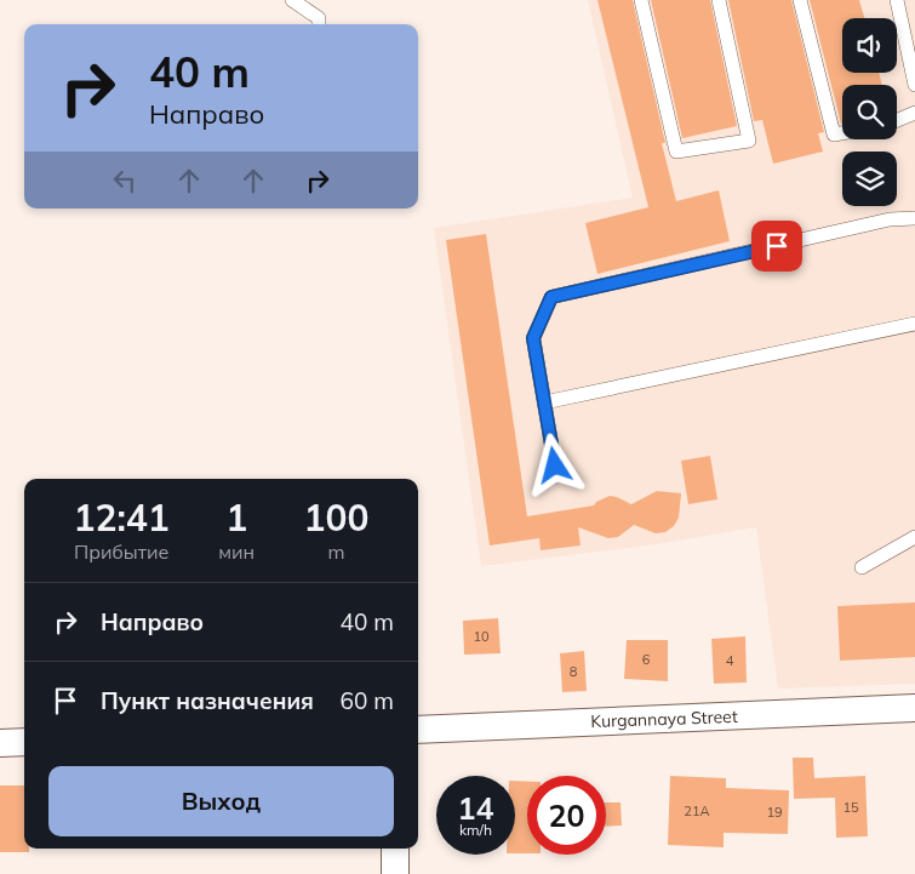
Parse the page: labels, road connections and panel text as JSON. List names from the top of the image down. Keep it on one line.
{"streets":{"street":["Kurgannaya Street"]},"house_numbers":["10","6","4","8","15","21А","19"],"page":{"turn":["40 m","Направо"],"eta":["12:41","Прибытие","1","мин","100","m"],"list":[{"name":"Направо","value":"40 m"},{"name":"Пункт назначения","value":"60 m"}],"buttons":"Выход","speed":"14 km/h","limit":"20"}}
